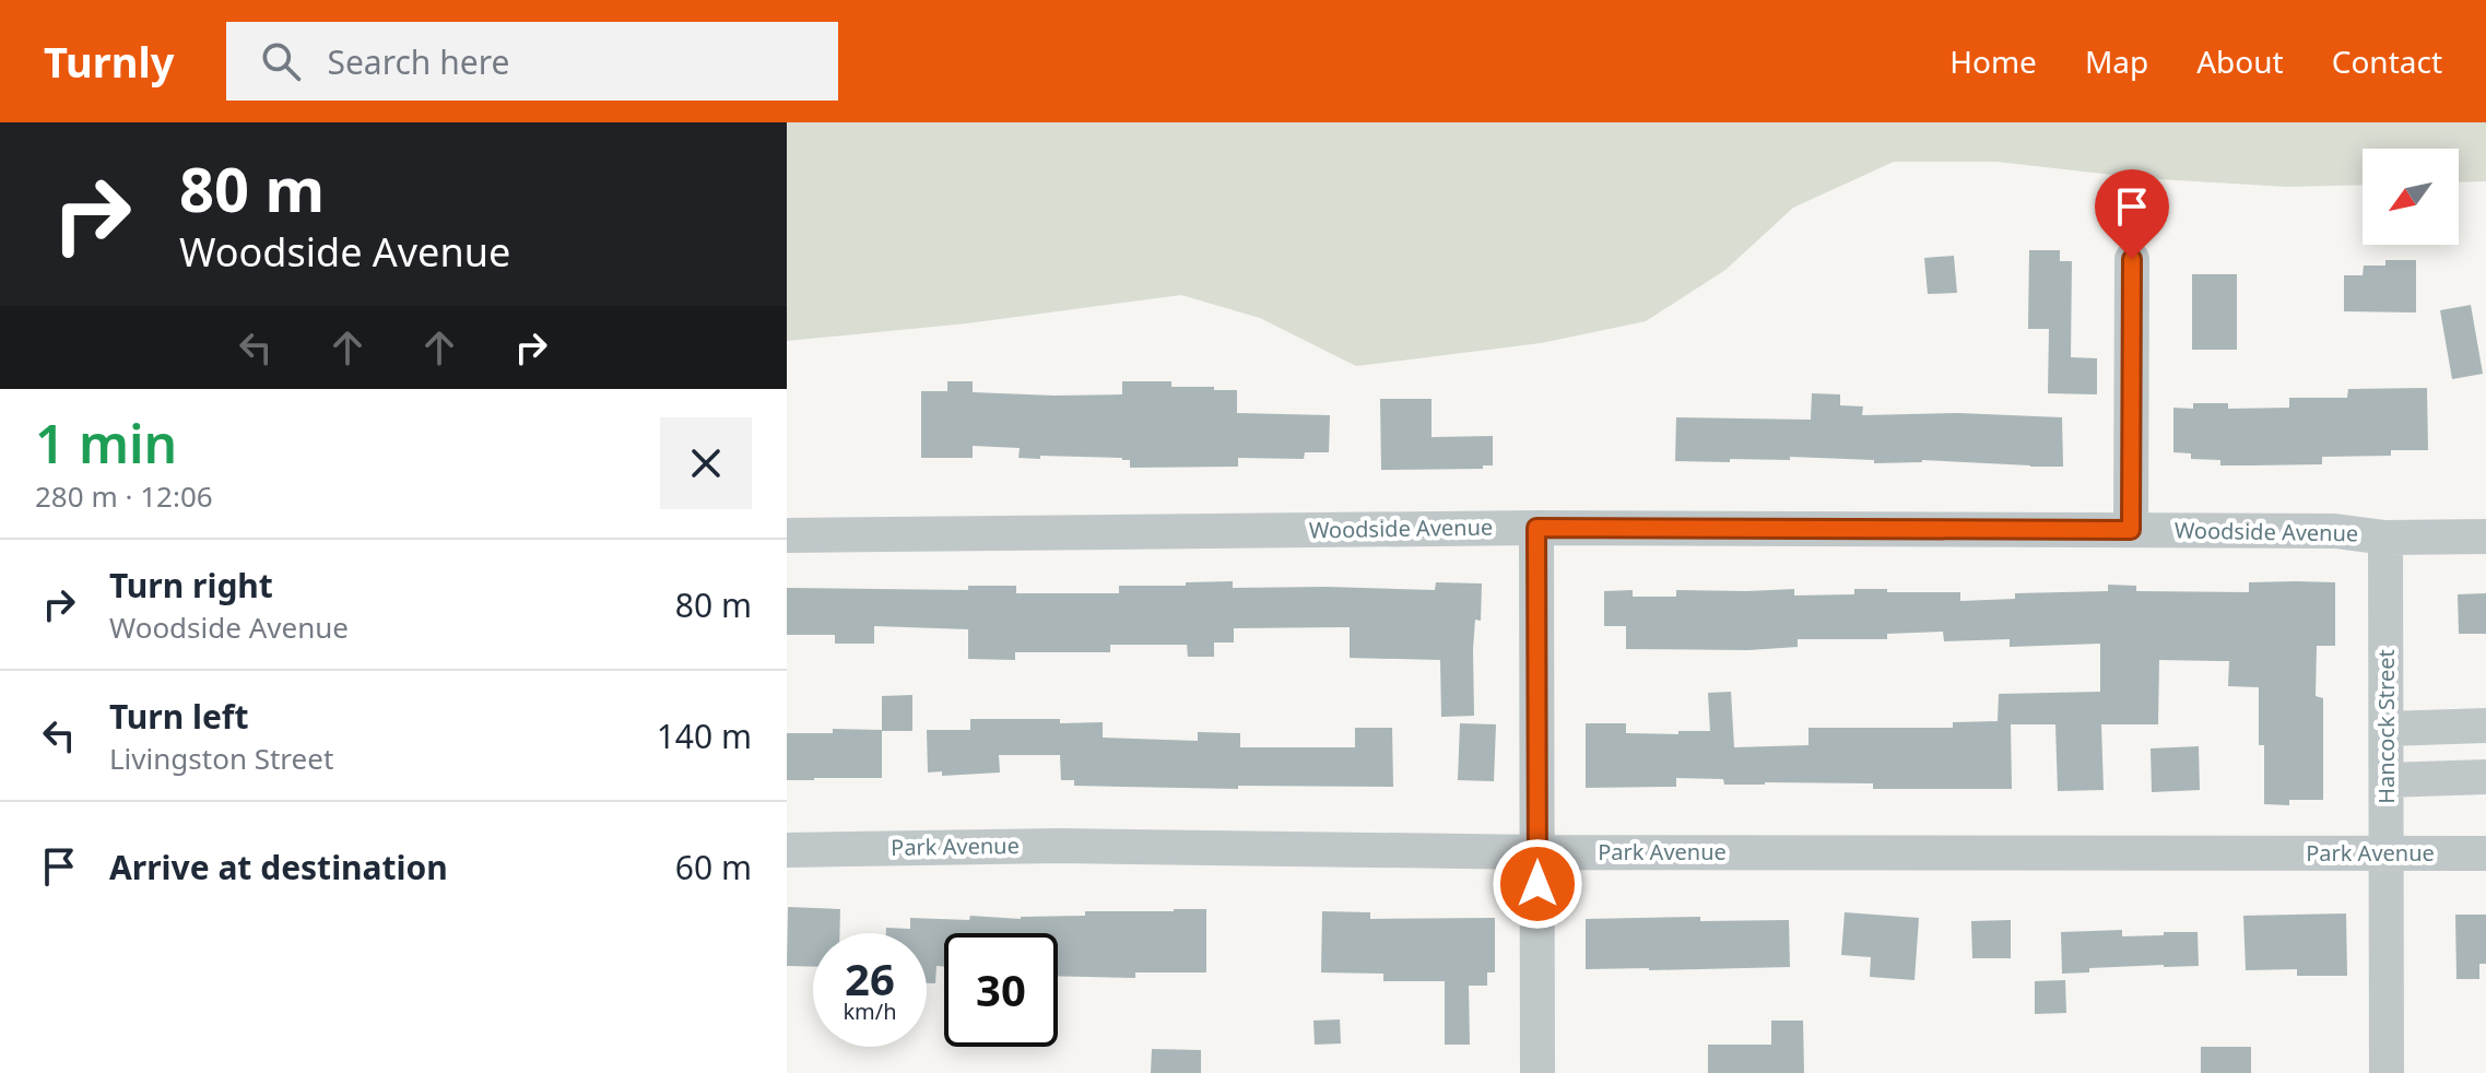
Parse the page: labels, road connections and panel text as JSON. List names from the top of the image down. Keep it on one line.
{"streets":{"street":["Woodside Avenue","Hancock Street","Park Avenue"]},"crossings":[["Woodside Avenue","Hancock Street"],["Hancock Street","Park Avenue"]],"north":"bottom left","page":{"header":"Turnly","search":"Search here","nav":["Home","Map","About","Contact"],"turn":["80 m","Woodside Avenue"],"heading":["1 min","280 m · 12:06"],"list":[{"name":"Turn right","note":"Woodside Avenue","value":"80 m"},{"name":"Turn left","note":"Livingston Street","value":"140 m"},{"name":"Arrive at destination","value":"60 m"}],"speed":"26 km/h","limit":"30"}}
